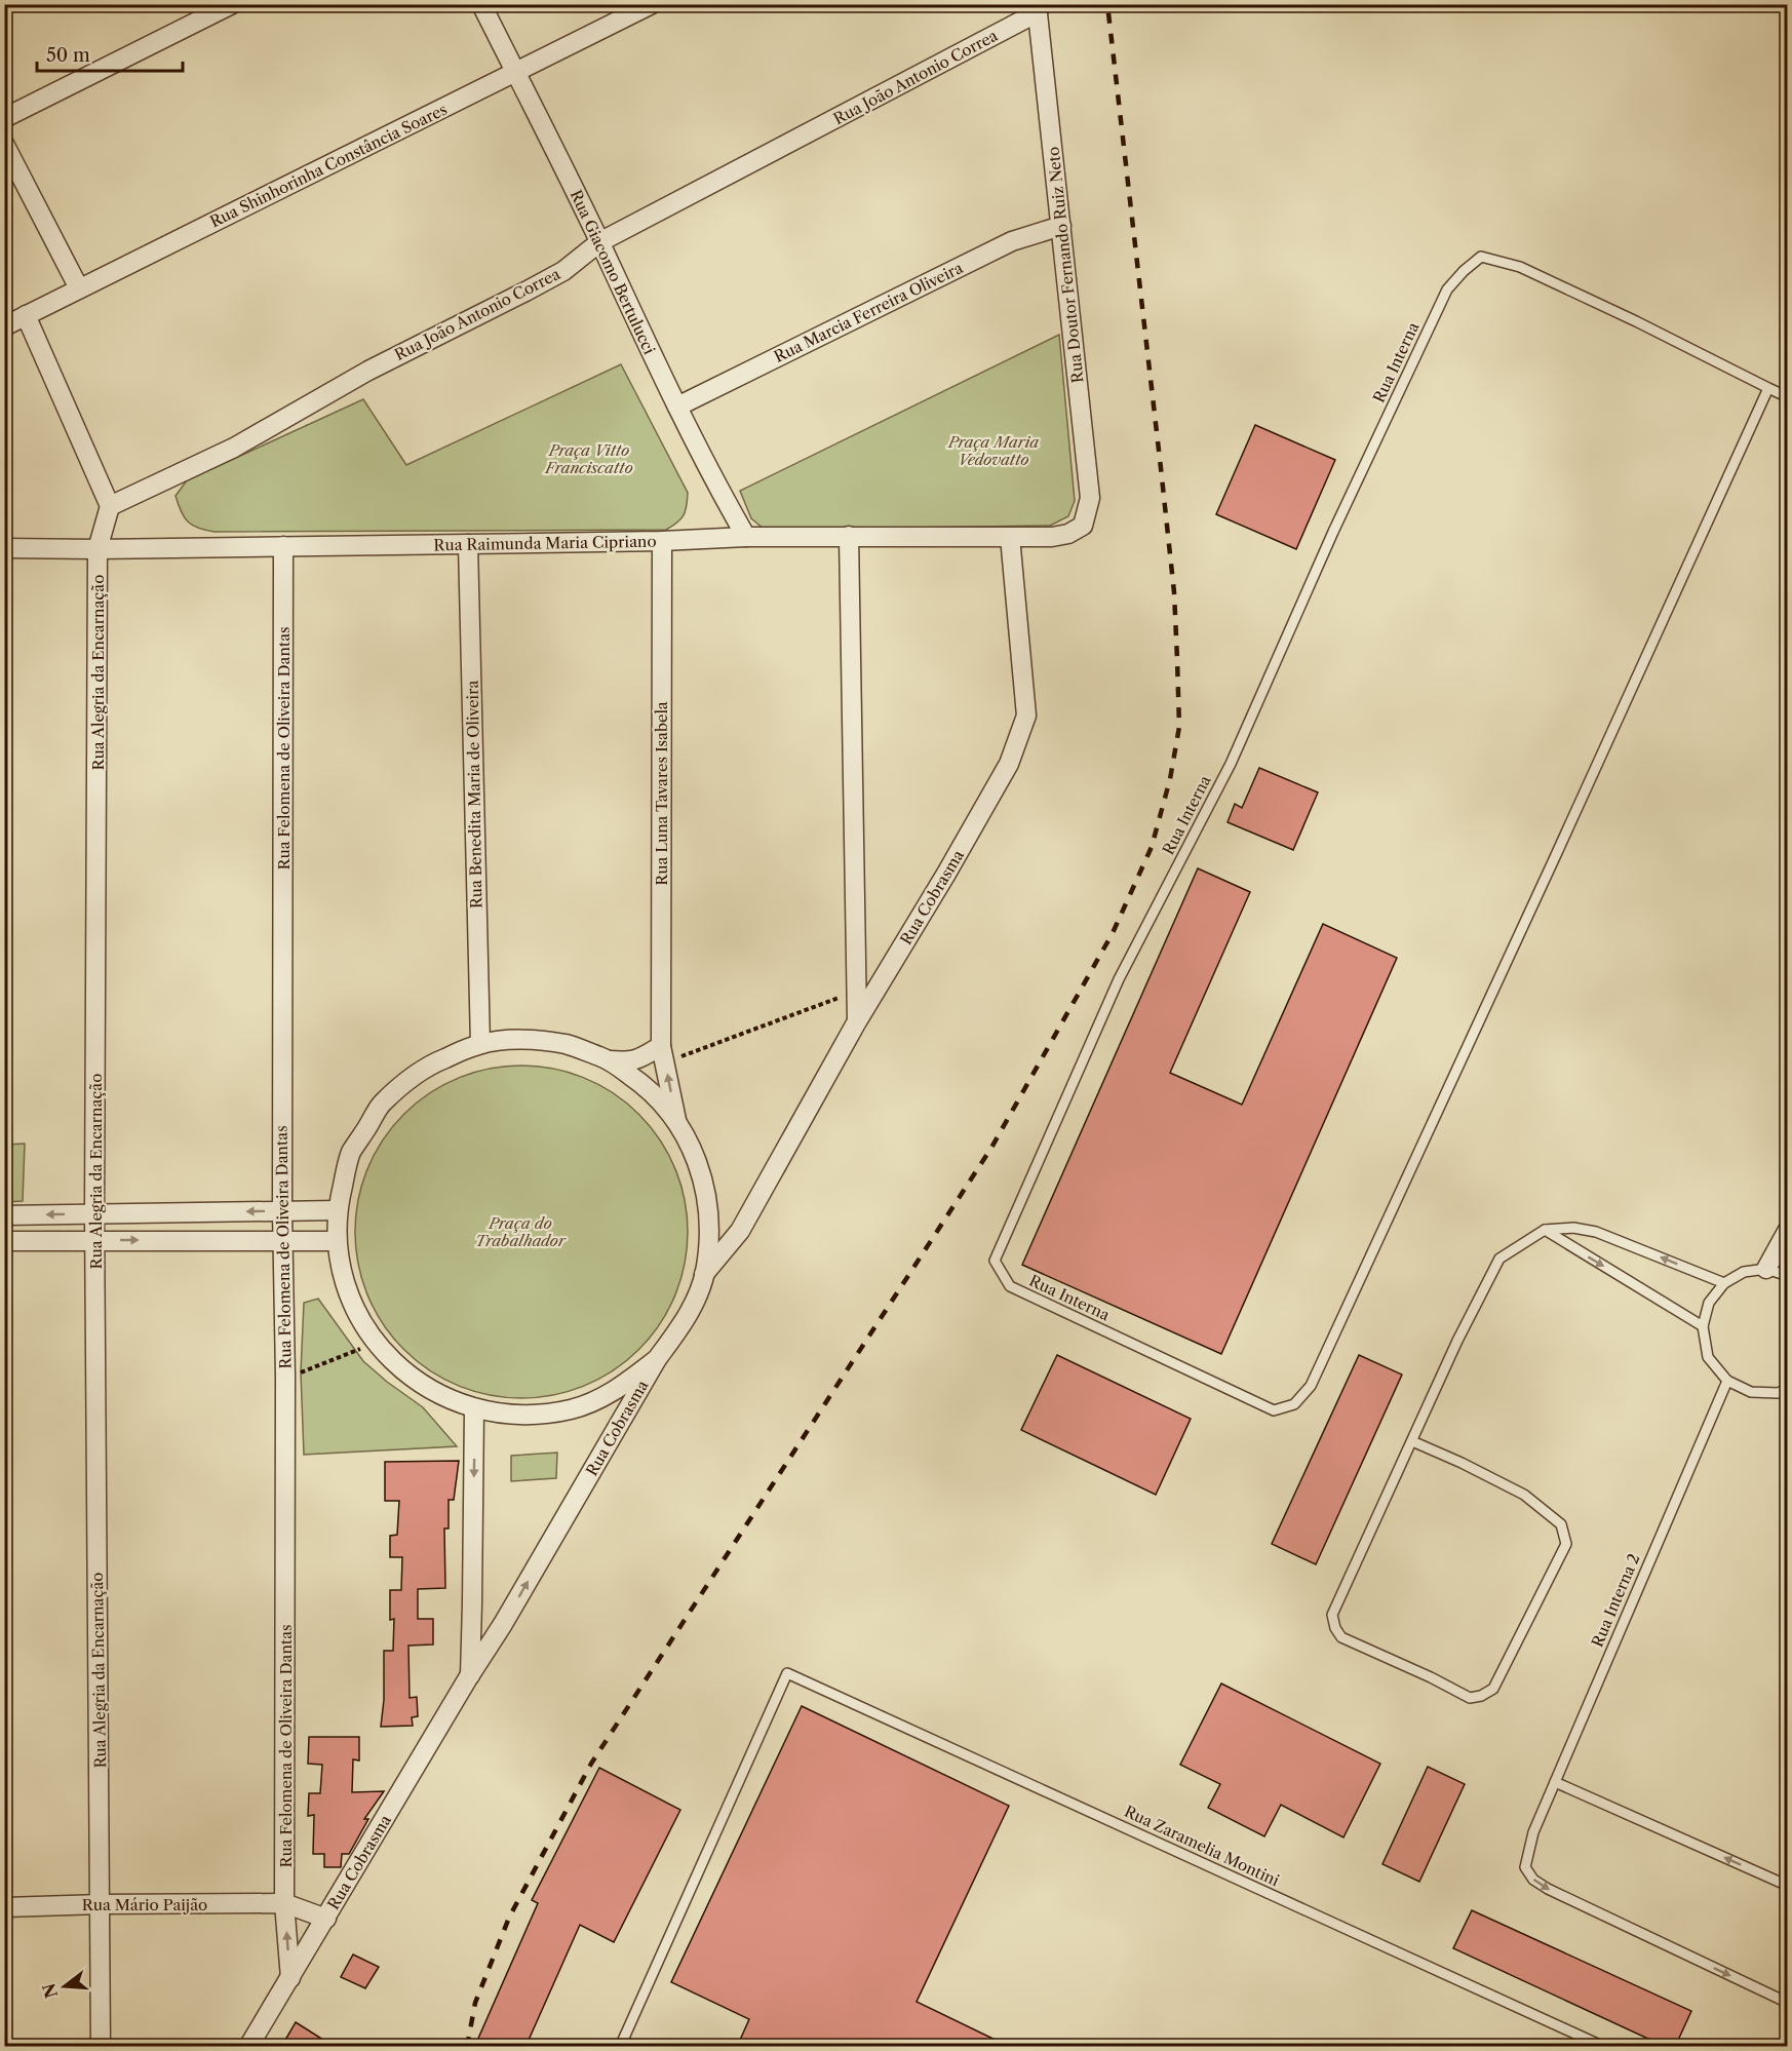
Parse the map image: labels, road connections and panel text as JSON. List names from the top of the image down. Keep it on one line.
{"streets":{"street":["Rua João Antonio Correa","Rua Shinhorinha Constância Soares","Rua Doutor Fernando Ruiz Neto","Rua Giacomo Bertulucci","Rua Marcia Ferreira Oliveira","Rua Raimunda Maria Cipriano","Rua Alegria da Encarnação","Rua Felomena de Oliveira Dantas","Rua Luna Tavares Isabela","Rua Benedita Maria de Oliveira","Rua Cobrasma","Rua Mário Paijão"],"lane":["Rua Interna","Rua Interna 2","Rua Zaramelia Montini"]},"crossings":[["Rua João Antonio Correa","Rua Doutor Fernando Ruiz Neto"],["Rua João Antonio Correa","Rua Giacomo Bertulucci"],["Rua João Antonio Correa","Rua Alegria da Encarnação"],["Rua Shinhorinha Constância Soares","Rua Giacomo Bertulucci"],["Rua Doutor Fernando Ruiz Neto","Rua Marcia Ferreira Oliveira"],["Rua Doutor Fernando Ruiz Neto","Rua Raimunda Maria Cipriano"],["Rua Giacomo Bertulucci","Rua Marcia Ferreira Oliveira"],["Rua Giacomo Bertulucci","Rua Raimunda Maria Cipriano"],["Rua Raimunda Maria Cipriano","Rua Alegria da Encarnação"],["Rua Raimunda Maria Cipriano","Rua Felomena de Oliveira Dantas"],["Rua Raimunda Maria Cipriano","Rua Luna Tavares Isabela"],["Rua Raimunda Maria Cipriano","Rua Benedita Maria de Oliveira"],["Rua Raimunda Maria Cipriano","Rua Cobrasma"],["Rua Alegria da Encarnação","Rua Mário Paijão"],["Rua Felomena de Oliveira Dantas","Rua Cobrasma"],["Rua Felomena de Oliveira Dantas","Rua Mário Paijão"]],"one_way":["Rua Interna 2"],"parks":["Praça Maria Vedovatto","Praça Vitto Franciscatto","Praça do Trabalhador"],"scale_bar":"50 m","north":"left"}
